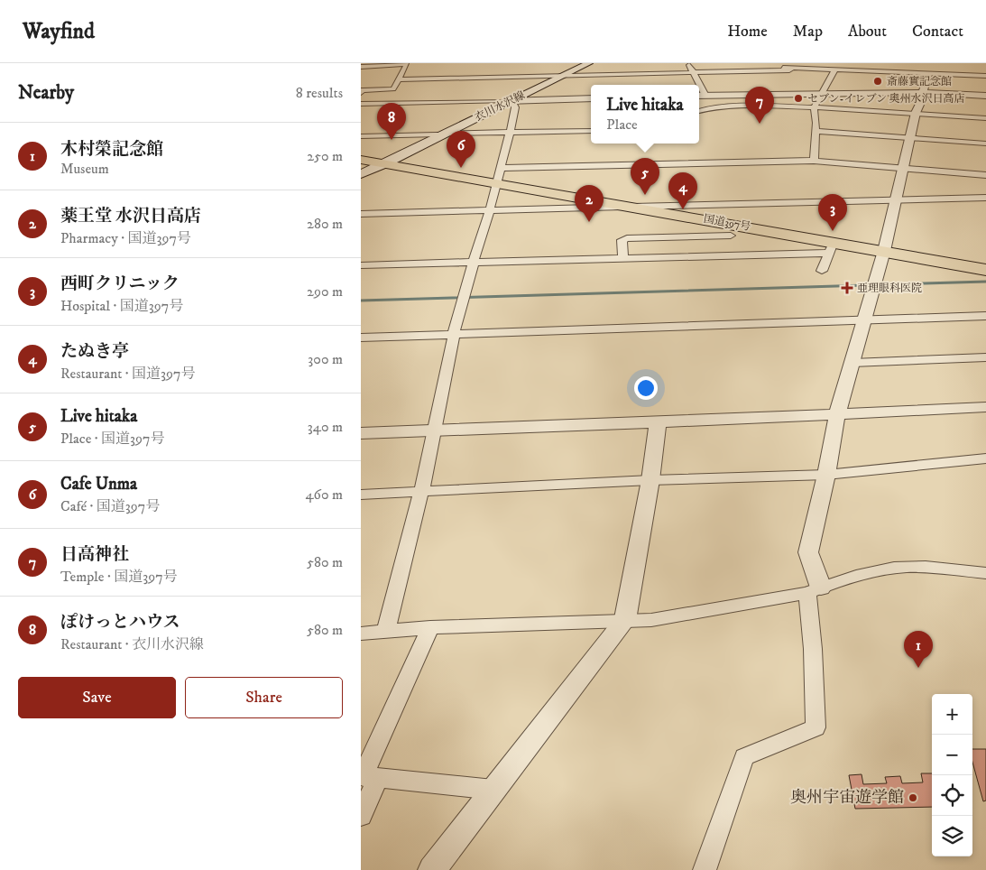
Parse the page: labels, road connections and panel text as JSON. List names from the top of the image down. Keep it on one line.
{"streets":{"highway":["国道397号"],"main road":["衣川水沢線"]},"crossings":[["衣川水沢線","国道397号"]],"places":{"other":["斎藤實記念館","セブン-イレブン 奥州水沢日高店","奥州宇宙遊学館"],"health":["亜理眼科医院"]},"page":{"header":"Wayfind","nav":["Home","Map","About","Contact"],"heading":["Nearby","8 results"],"popup":["Live hitaka","Place"],"pins":["7","8","6","5","4","2","3","1"],"list":[{"mark":"1","name":"木村榮記念館","note":"Museum","value":"250 m"},{"mark":"2","name":"薬王堂 水沢日高店","note":"Pharmacy · 国道397号","value":"280 m"},{"mark":"3","name":"西町クリニック","note":"Hospital · 国道397号","value":"290 m"},{"mark":"4","name":"たぬき亭","note":"Restaurant · 国道397号","value":"300 m"},{"mark":"5","name":"Live hitaka","note":"Place · 国道397号","value":"340 m"},{"mark":"6","name":"Cafe Unma","note":"Café · 国道397号","value":"460 m"},{"mark":"7","name":"日高神社","note":"Temple · 国道397号","value":"580 m"},{"mark":"8","name":"ぽけっとハウス","note":"Restaurant · 衣川水沢線","value":"580 m"}],"buttons":["Save","Share"],"map_buttons":["+","−"]}}
